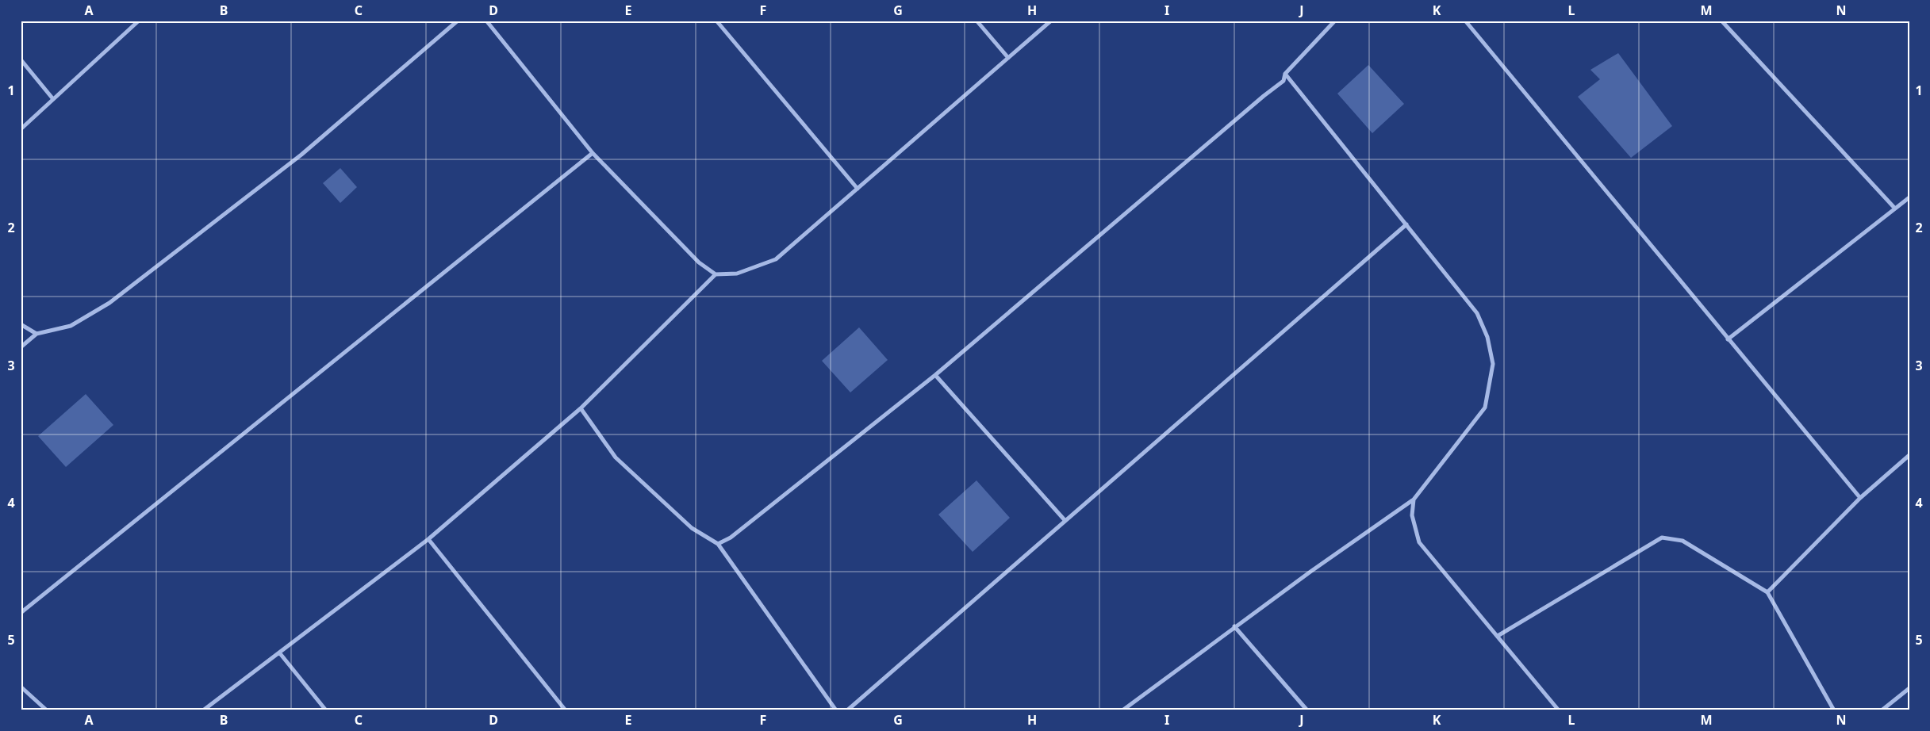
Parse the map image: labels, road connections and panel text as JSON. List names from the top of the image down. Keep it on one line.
{"grid":{"columns":["A","B","C","D","E","F","G","H","I","J","K","L","M","N"],"rows":["1","2","3","4","5"]}}
